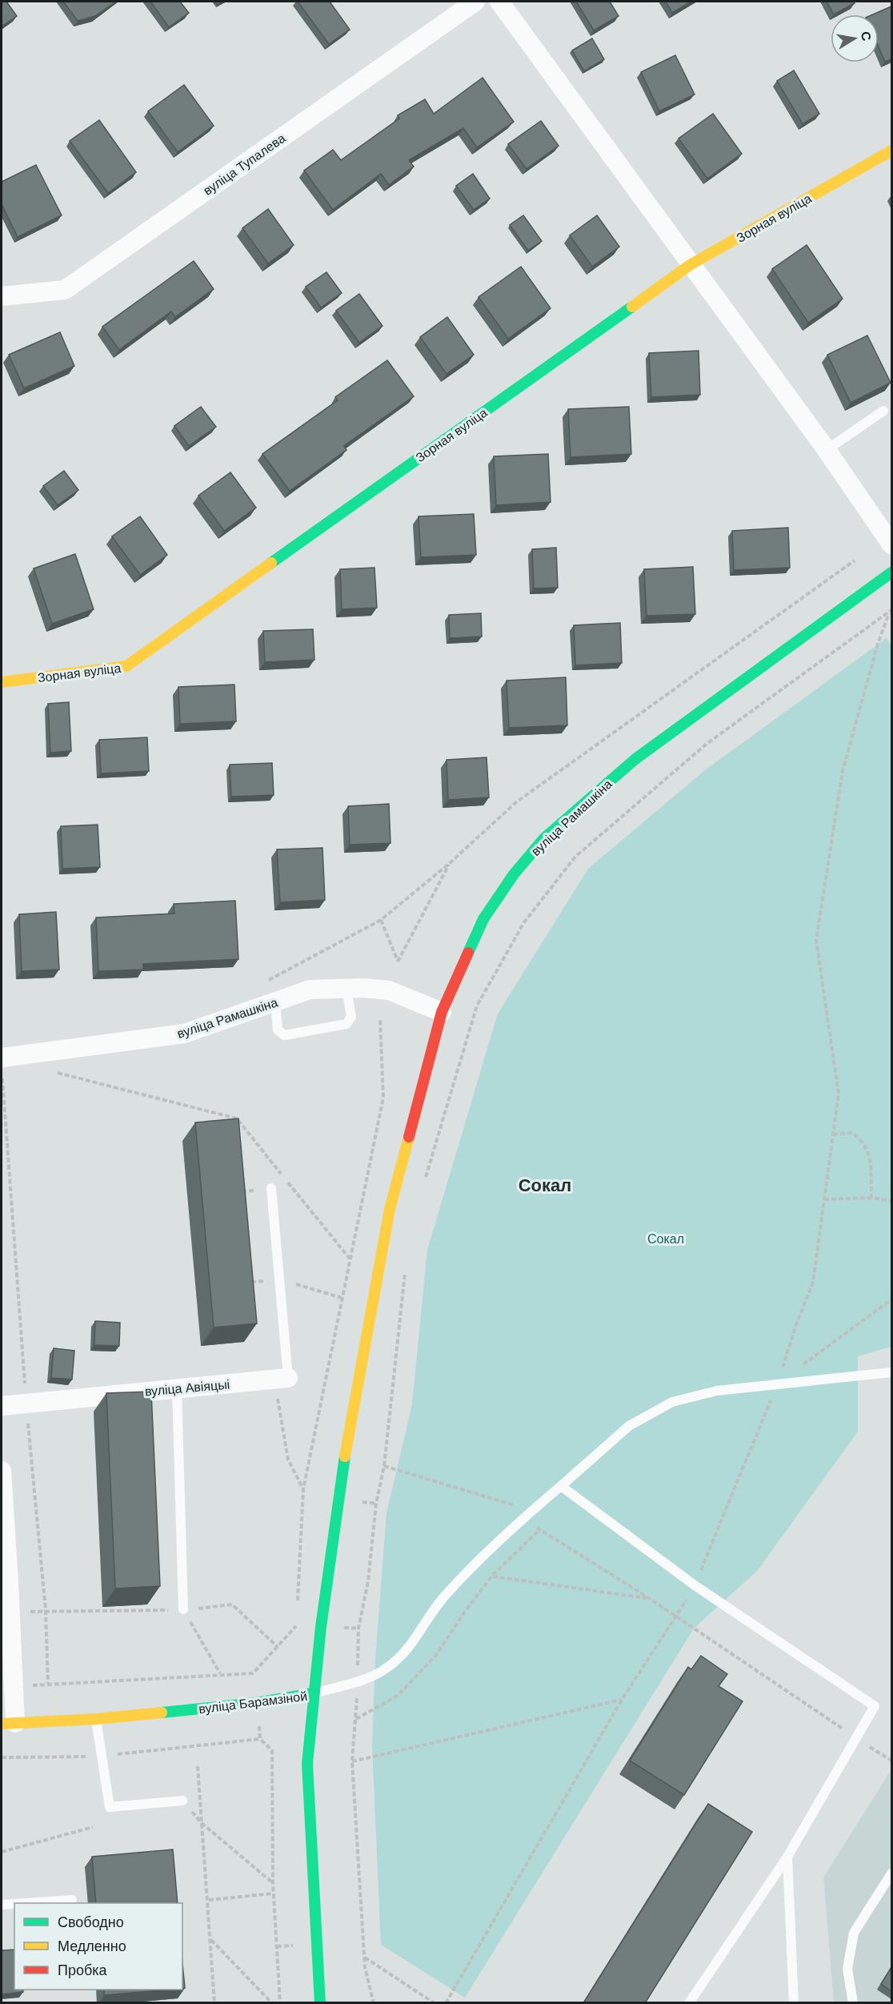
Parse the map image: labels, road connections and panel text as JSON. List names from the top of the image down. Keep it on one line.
{"streets":{"street":["вуліца Тупалева","Зорная вуліца","вуліца Рамашкіна","вуліца Авіяцыі","вуліца Барамзіной"]},"districts":["Сокал"],"parks":["Сокал"],"legend":["Свободно","Медленно","Пробка"],"north":"right"}
